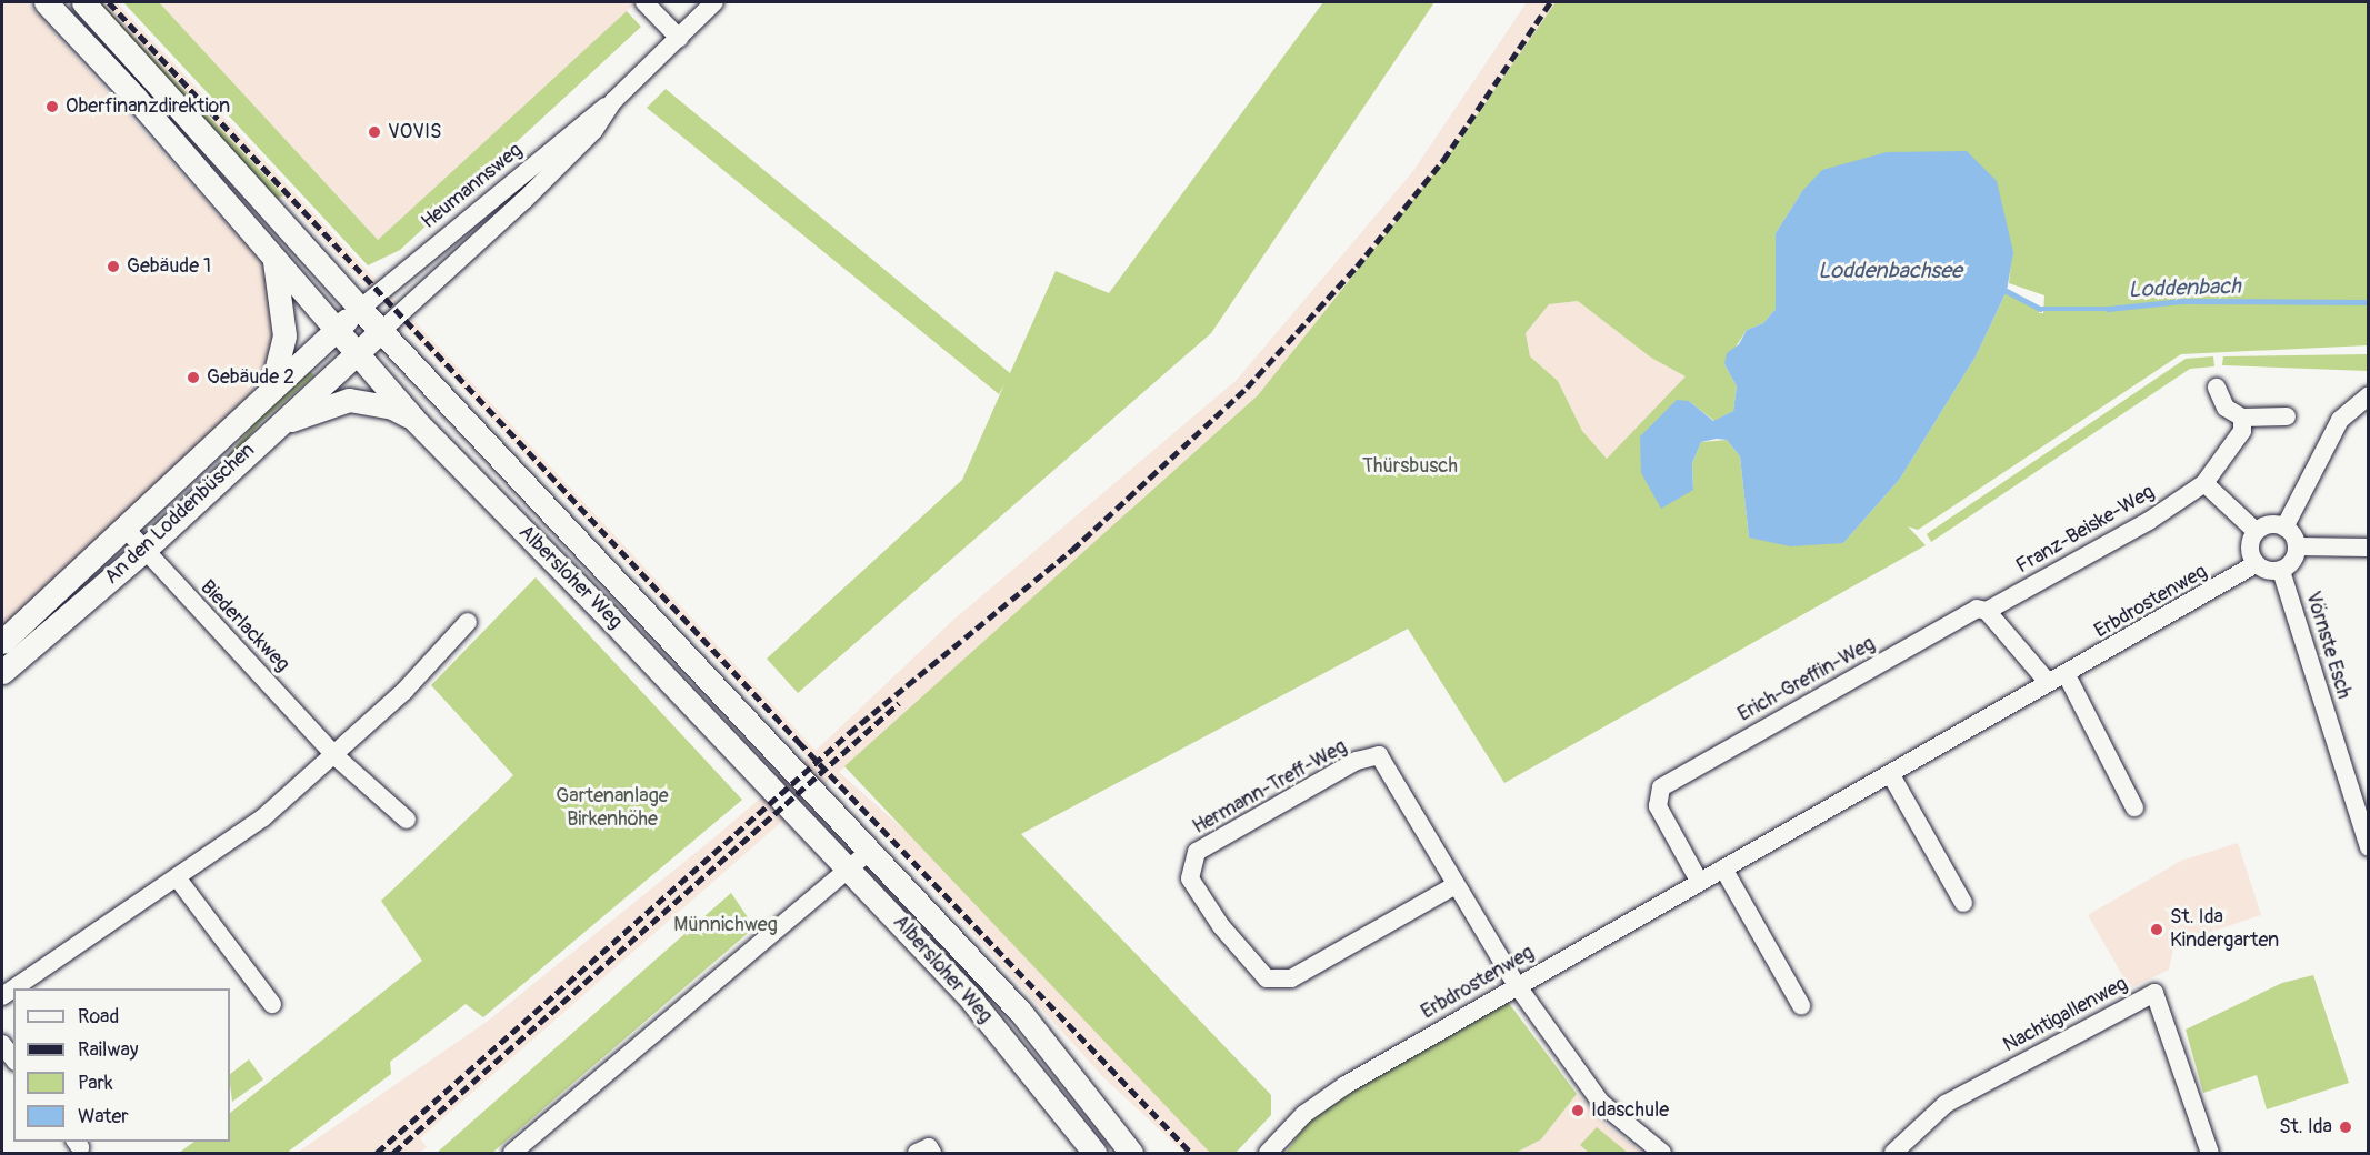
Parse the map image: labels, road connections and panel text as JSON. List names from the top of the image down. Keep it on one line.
{"streets":{"main road":["An den Loddenbüschen","Albersloher Weg"],"street":["Heumannsweg","Franz-Beiske-Weg","Erbdrostenweg","Biederlackweg","Vörnste Esch","Erich-Greffin-Weg","Hermann-Treff-Weg","Nachtigallenweg"]},"crossings":[["Heumannsweg","An den Loddenbüschen"],["Heumannsweg","Albersloher Weg"],["An den Loddenbüschen","Albersloher Weg"],["An den Loddenbüschen","Biederlackweg"],["Franz-Beiske-Weg","Erich-Greffin-Weg"],["Erbdrostenweg","Vörnste Esch"],["Erbdrostenweg","Erich-Greffin-Weg"],["Erbdrostenweg","Hermann-Treff-Weg"]],"water":["Loddenbachsee","Loddenbach"],"parks":["Thürsbusch","Gartenanlage Birkenhöhe","Münnichweg"],"places":["Oberfinanzdirektion","VOVIS","Gebäude 1","Gebäude 2","St. Ida Kindergarten","Idaschule","St. Ida"],"legend":["Road","Railway","Park","Water"]}
